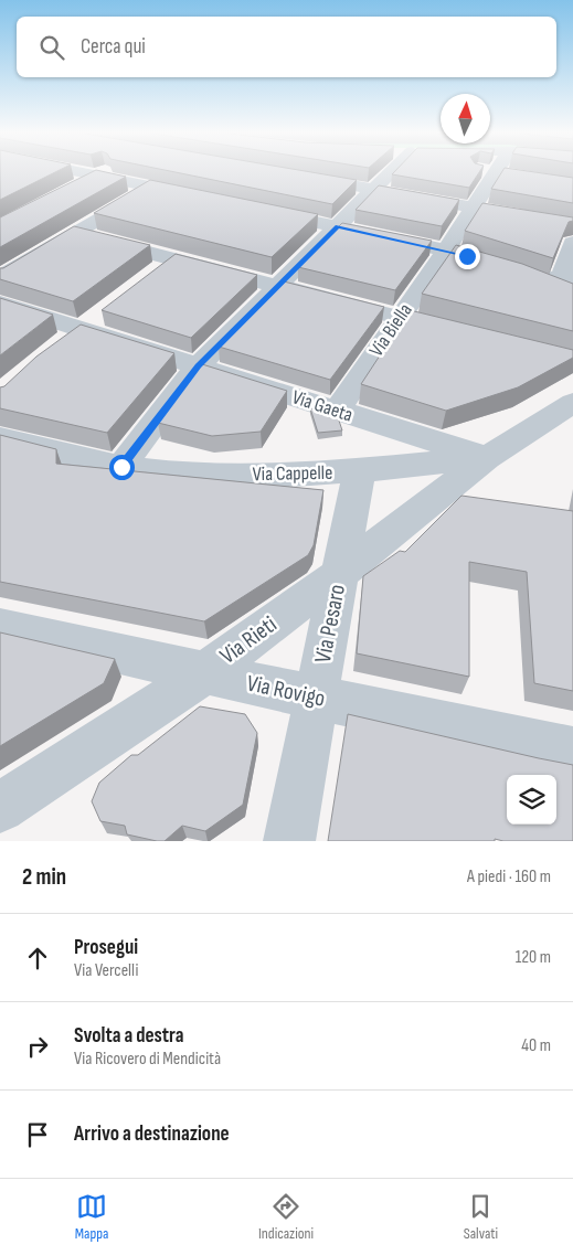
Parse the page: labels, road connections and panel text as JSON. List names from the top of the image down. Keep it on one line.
{"streets":{"street":["Via Biella","Via Gaeta","Via Cappelle","Via Pesaro","Via Rieti","Via Rovigo"]},"crossings":[["Via Biella","Via Gaeta"],["Via Gaeta","Via Cappelle"],["Via Gaeta","Via Rieti"],["Via Cappelle","Via Pesaro"],["Via Cappelle","Via Rieti"],["Via Pesaro","Via Rieti"],["Via Pesaro","Via Rovigo"],["Via Rieti","Via Rovigo"]],"north":"top","page":{"search":"Cerca qui","heading":["2 min","A piedi · 160 m"],"list":[["Prosegui","Via Vercelli","120 m"],["Svolta a destra","Via Ricovero di Mendicità","40 m"],"Arrivo a destinazione"],"nav":["Mappa","Indicazioni","Salvati"]}}
